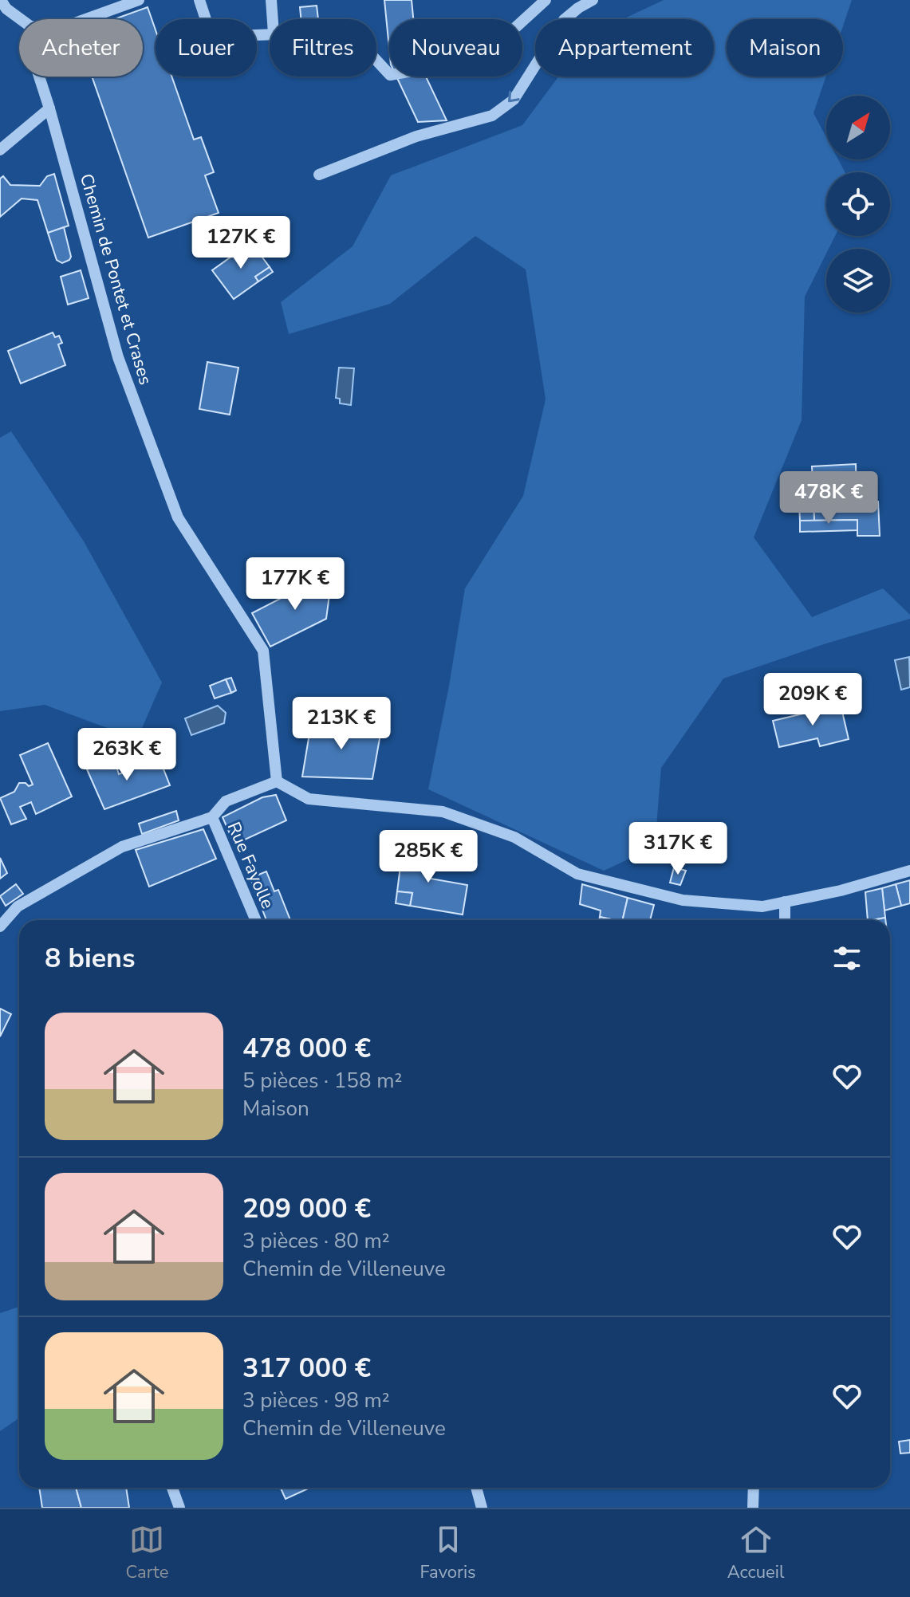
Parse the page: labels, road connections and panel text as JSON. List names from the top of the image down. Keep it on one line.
{"streets":{"street":["Chemin de Pontet et Crases","Rue Fayolle"]},"north":"top right","page":{"chip":["Acheter","Louer","Filtres","Nouveau","Appartement","Maison"],"price":["127K €","478K €","177K €","209K €","213K €","263K €","317K €","285K €"],"heading":"8 biens","list":[{"name":"478 000 €","note":"5 pièces · 158 m² · Maison"},{"name":"209 000 €","note":"3 pièces · 80 m² · Chemin de Villeneuve"},{"name":"317 000 €","note":"3 pièces · 98 m² · Chemin de Villeneuve"}],"tabs":["Carte","Favoris","Accueil"]}}
